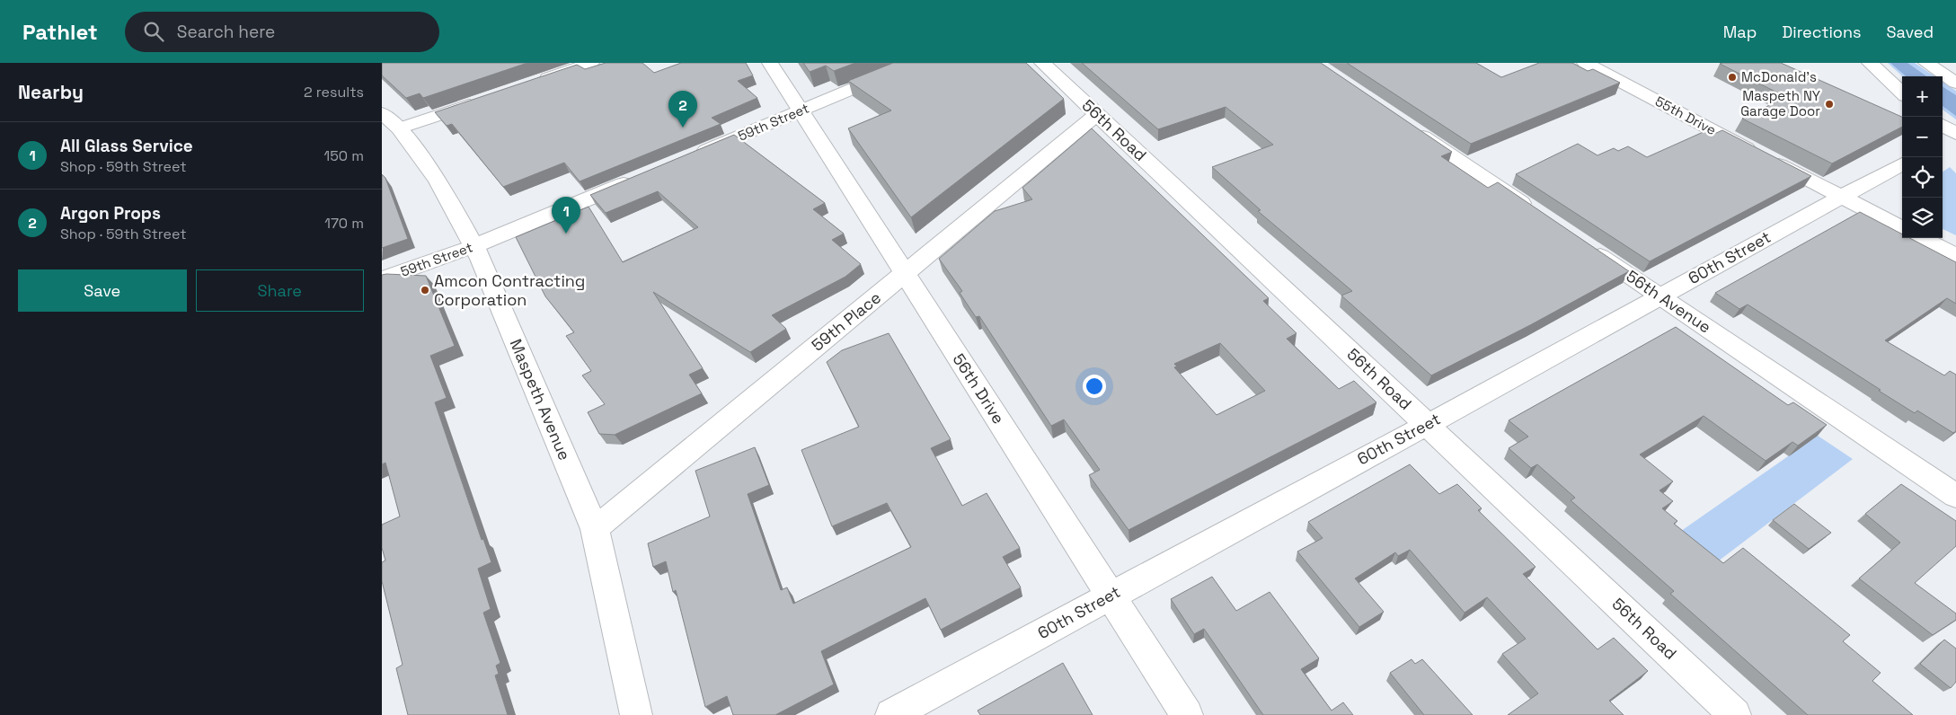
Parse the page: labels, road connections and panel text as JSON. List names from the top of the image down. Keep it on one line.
{"streets":{"main road":["55th Drive","59th Street","56th Road","60th Street","56th Avenue","59th Place","56th Drive","Maspeth Avenue"]},"crossings":[["55th Drive","60th Street"],["59th Street","56th Drive"],["59th Street","Maspeth Avenue"],["56th Road","60th Street"],["56th Road","59th Place"],["60th Street","56th Avenue"],["60th Street","56th Drive"],["59th Place","56th Drive"],["59th Place","Maspeth Avenue"]],"places":["McDonald's","Maspeth NY Garage Door","Amcon Contracting Corporation"],"page":{"header":"Pathlet","search":"Search here","nav":["Map","Directions","Saved"],"heading":["Nearby","2 results"],"map_buttons":["+","−"],"pins":["2","1"],"list":[{"mark":"1","name":"All Glass Service","note":"Shop · 59th Street","value":"150 m"},{"mark":"2","name":"Argon Props","note":"Shop · 59th Street","value":"170 m"}],"buttons":["Save","Share"]}}
